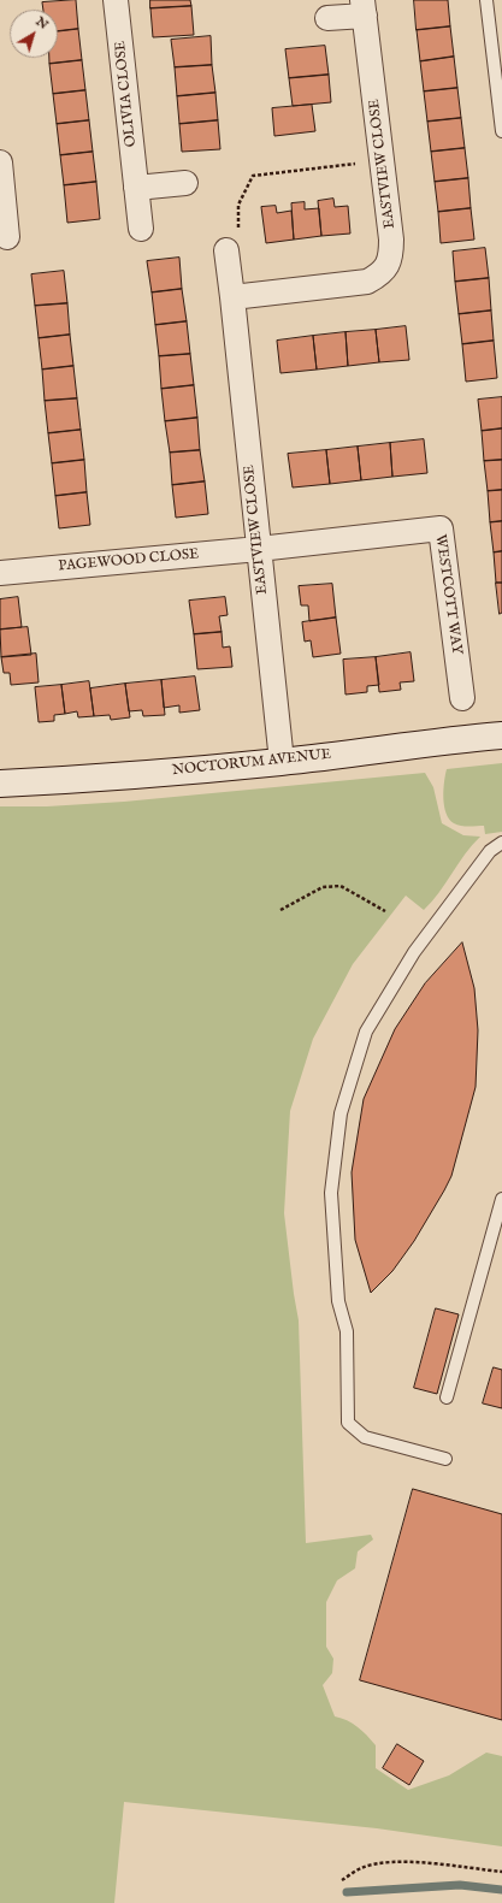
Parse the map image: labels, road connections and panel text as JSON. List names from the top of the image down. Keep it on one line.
{"streets":{"street":["OLIVIA CLOSE","EASTVIEW CLOSE","PAGEWOOD CLOSE","WESTCOTT WAY","NOCTORUM AVENUE"]},"crossings":[["EASTVIEW CLOSE","PAGEWOOD CLOSE"],["EASTVIEW CLOSE","WESTCOTT WAY"],["EASTVIEW CLOSE","NOCTORUM AVENUE"],["PAGEWOOD CLOSE","WESTCOTT WAY"]],"north":"top right"}
